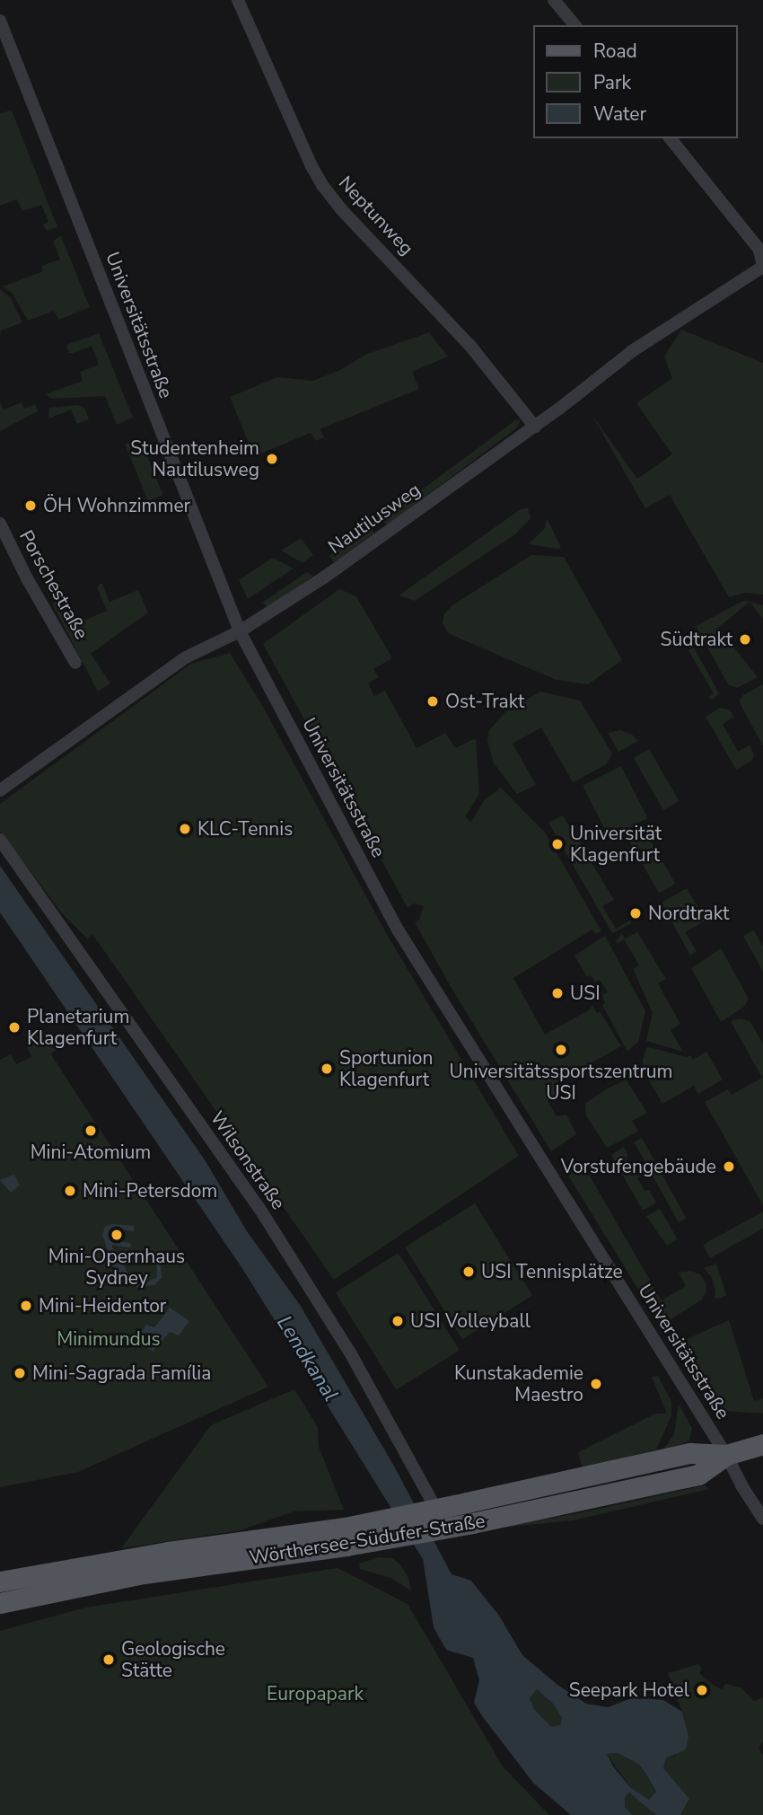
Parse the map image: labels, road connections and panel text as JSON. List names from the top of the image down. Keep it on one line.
{"streets":{"main road":["Wörthersee-Südufer-Straße"],"street":["Neptunweg","Universitätsstraße","Nautilusweg","Porschestraße","Wilsonstraße"]},"crossings":[["Neptunweg","Nautilusweg"],["Universitätsstraße","Nautilusweg"],["Universitätsstraße","Wörthersee-Südufer-Straße"]],"water":["Lendkanal"],"parks":["Minimundus","Europapark"],"places":["Studentenheim Nautilusweg","ÖH Wohnzimmer","Südtrakt","Ost-Trakt","KLC-Tennis","Universität Klagenfurt","Nordtrakt","USI","Planetarium Klagenfurt","Universitätssportszentrum USI","Sportunion Klagenfurt","Mini-Atomium","Vorstufengebäude","Mini-Petersdom","Mini-Opernhaus Sydney","USI Tennisplätze","Mini-Heidentor","USI Volleyball","Mini-Sagrada Família","Kunstakademie Maestro","Geologische Stätte","Seepark Hotel"],"legend":["Road","Park","Water"]}
